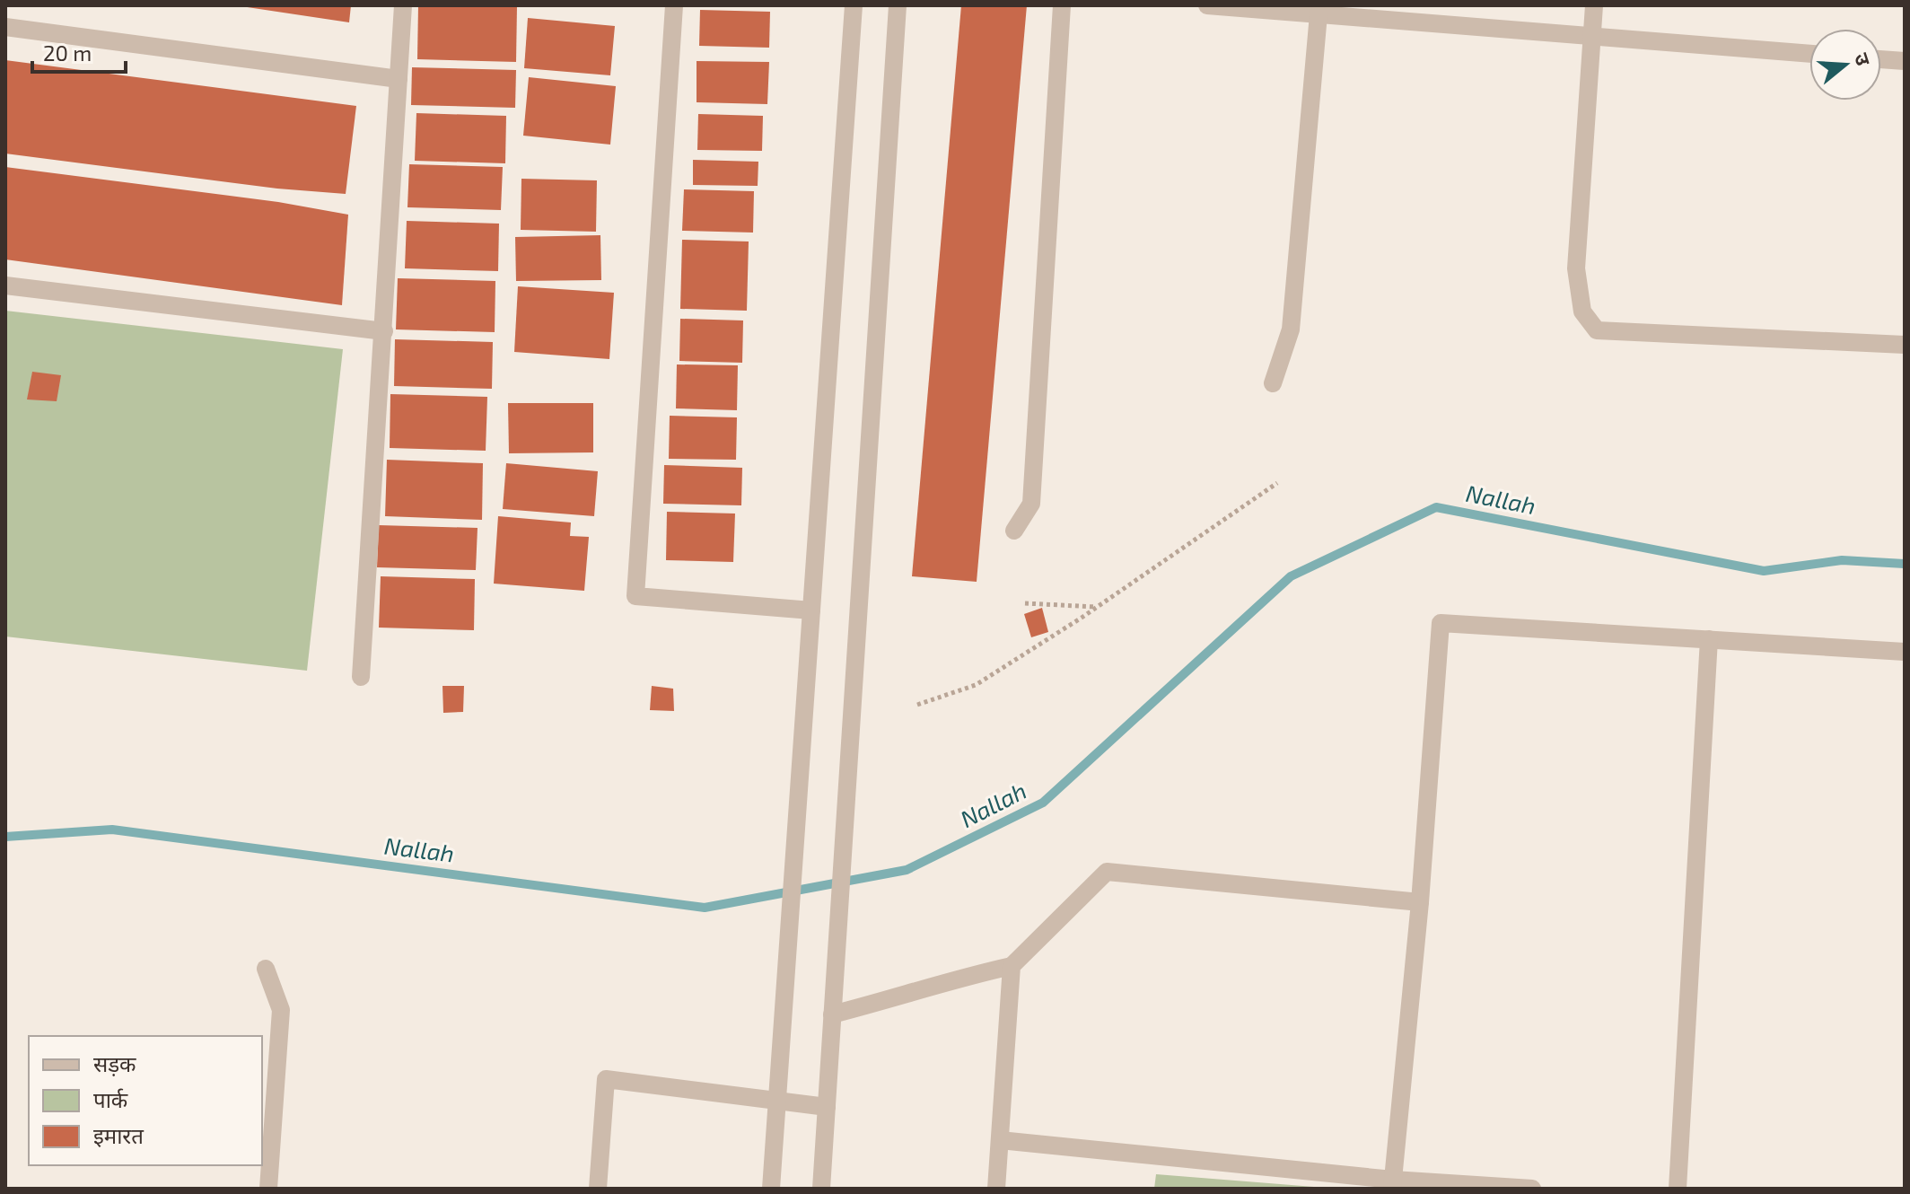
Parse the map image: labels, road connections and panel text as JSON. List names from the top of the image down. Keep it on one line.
{"water":["Nallah"],"legend":["सड़क","पार्क","इमारत"],"scale_bar":"20 m","north":"right"}
